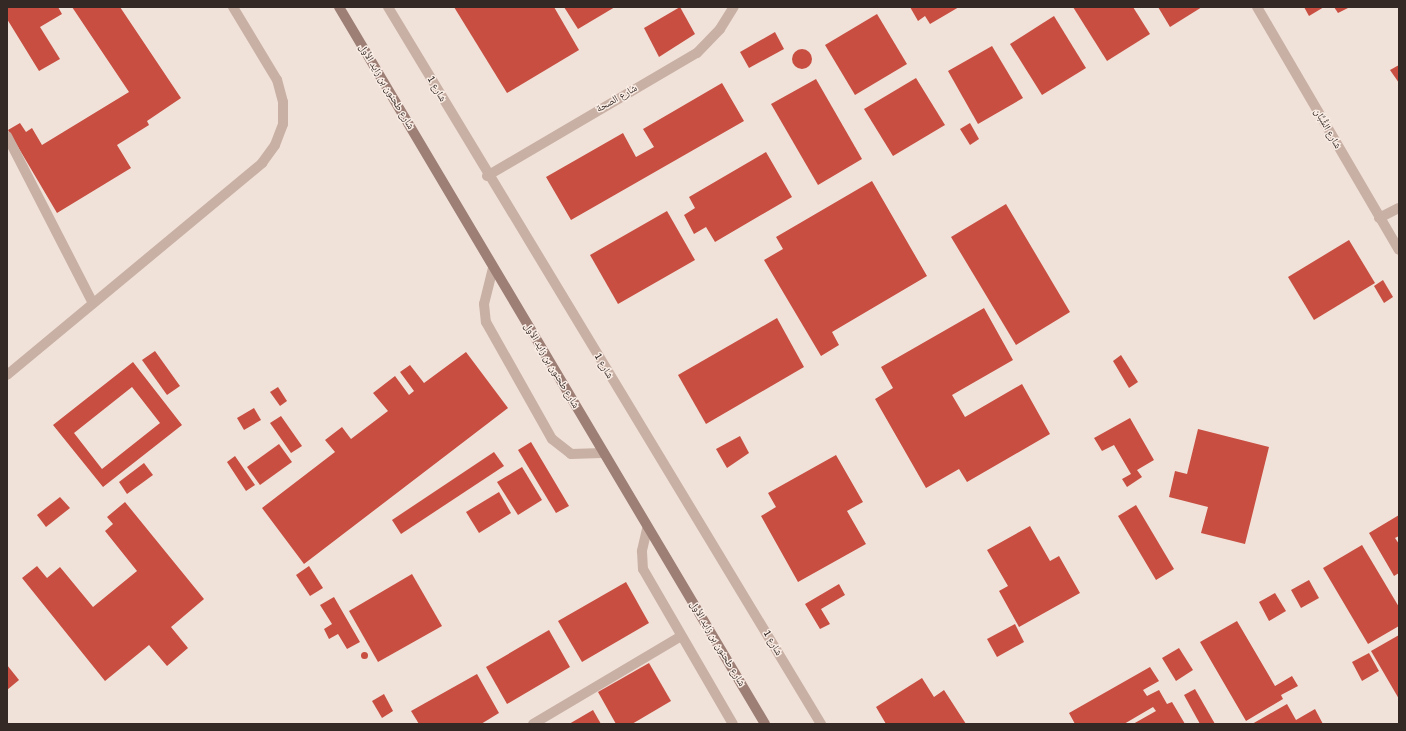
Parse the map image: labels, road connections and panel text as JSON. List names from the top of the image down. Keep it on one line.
{"streets":{"street":["شارع طحنون بن زايد الأول","شارع 1","شارع الصحة","شارع الشُّبَّان"]},"crossings":[["شارع 1","شارع الصحة"]]}
